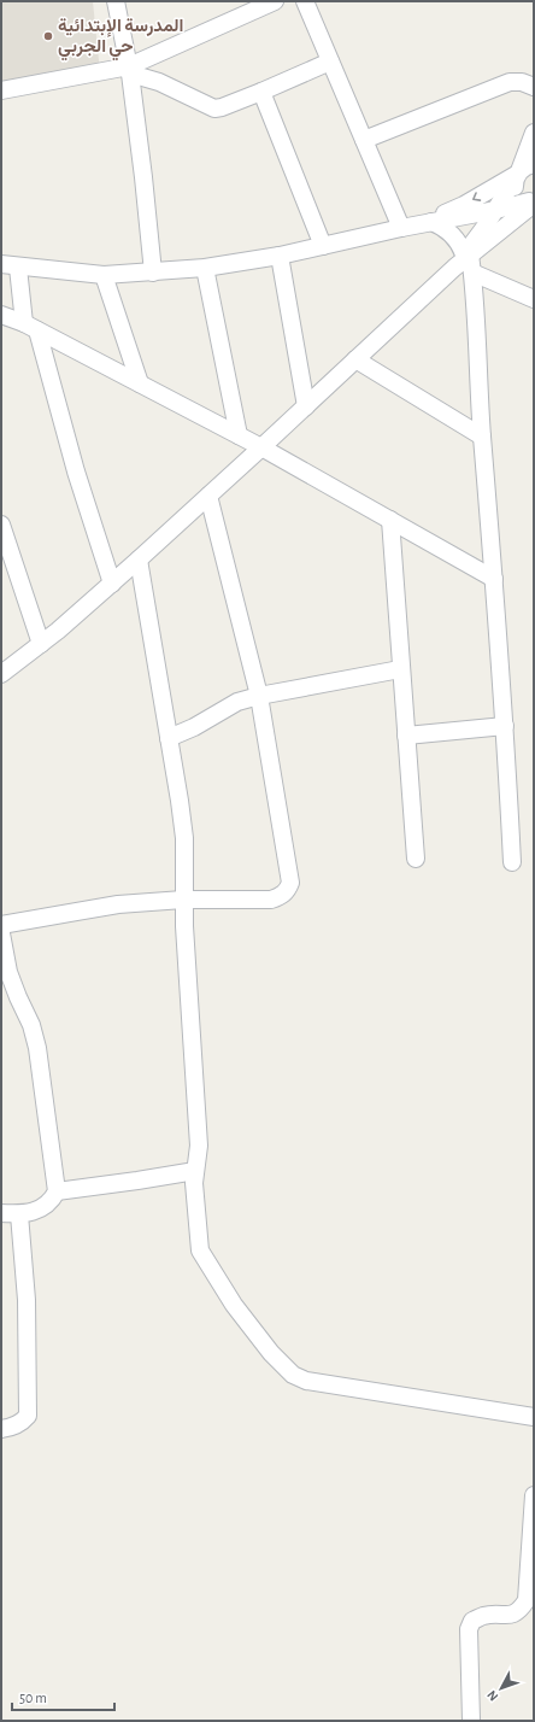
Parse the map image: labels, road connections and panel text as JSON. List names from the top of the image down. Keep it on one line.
{"places":["المدرسة الإبتدائية حي الجربي"],"scale_bar":"50 m","north":"bottom left"}
